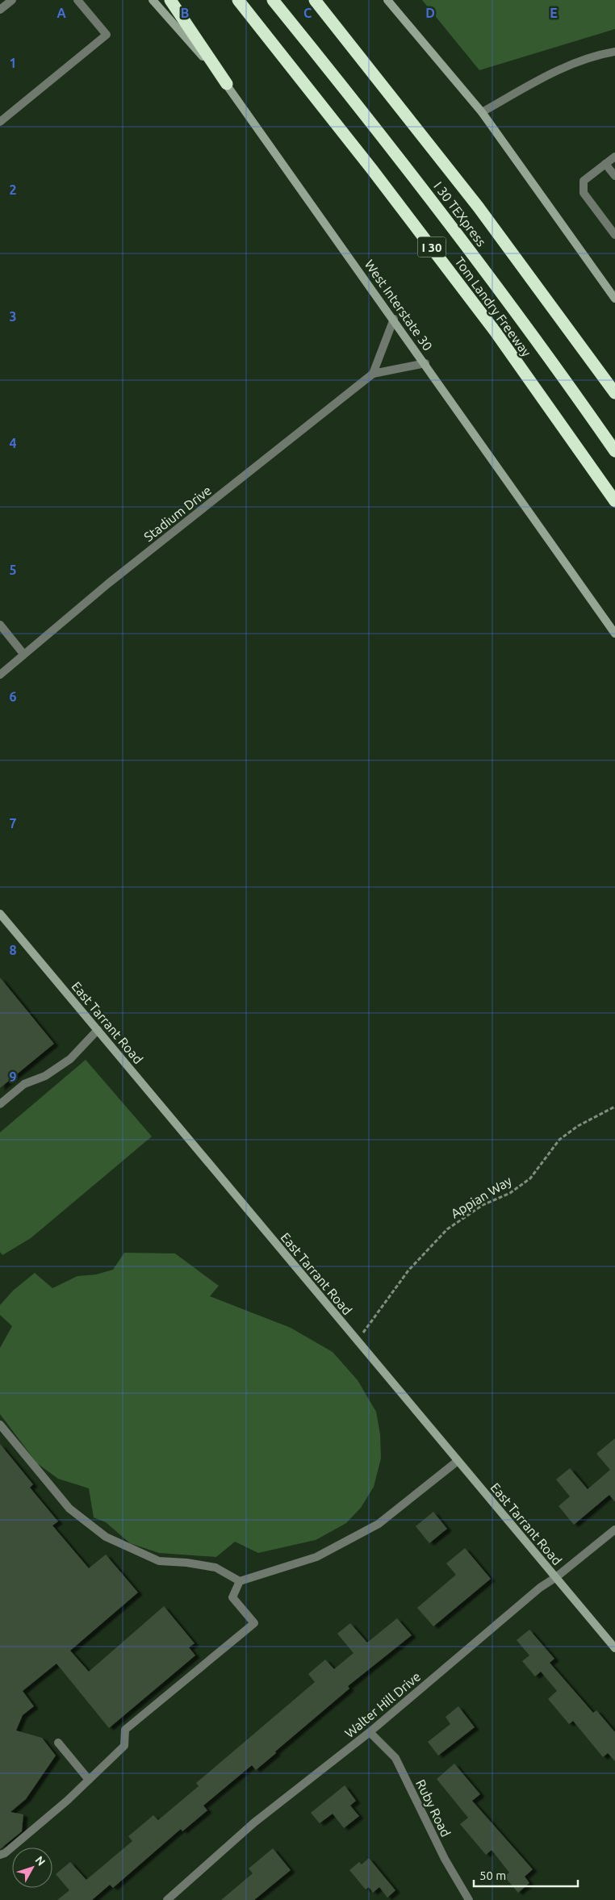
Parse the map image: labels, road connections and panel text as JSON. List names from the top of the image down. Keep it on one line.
{"streets":{"highway":["I 30 TEXpress","I 30","Tom Landry Freeway"],"main road":["West Interstate 30","East Tarrant Road"],"street":["Stadium Drive","Walter Hill Drive","Ruby Road"],"path":["Appian Way"]},"crossings":[["West Interstate 30","Stadium Drive"],["East Tarrant Road","Appian Way"],["East Tarrant Road","Walter Hill Drive"],["Walter Hill Drive","Ruby Road"]],"scale_bar":"50 m","north":"top right","grid":{"columns":["A","B","C","D","E"],"rows":["1","2","3","4","5","6","7","8","9"]}}
